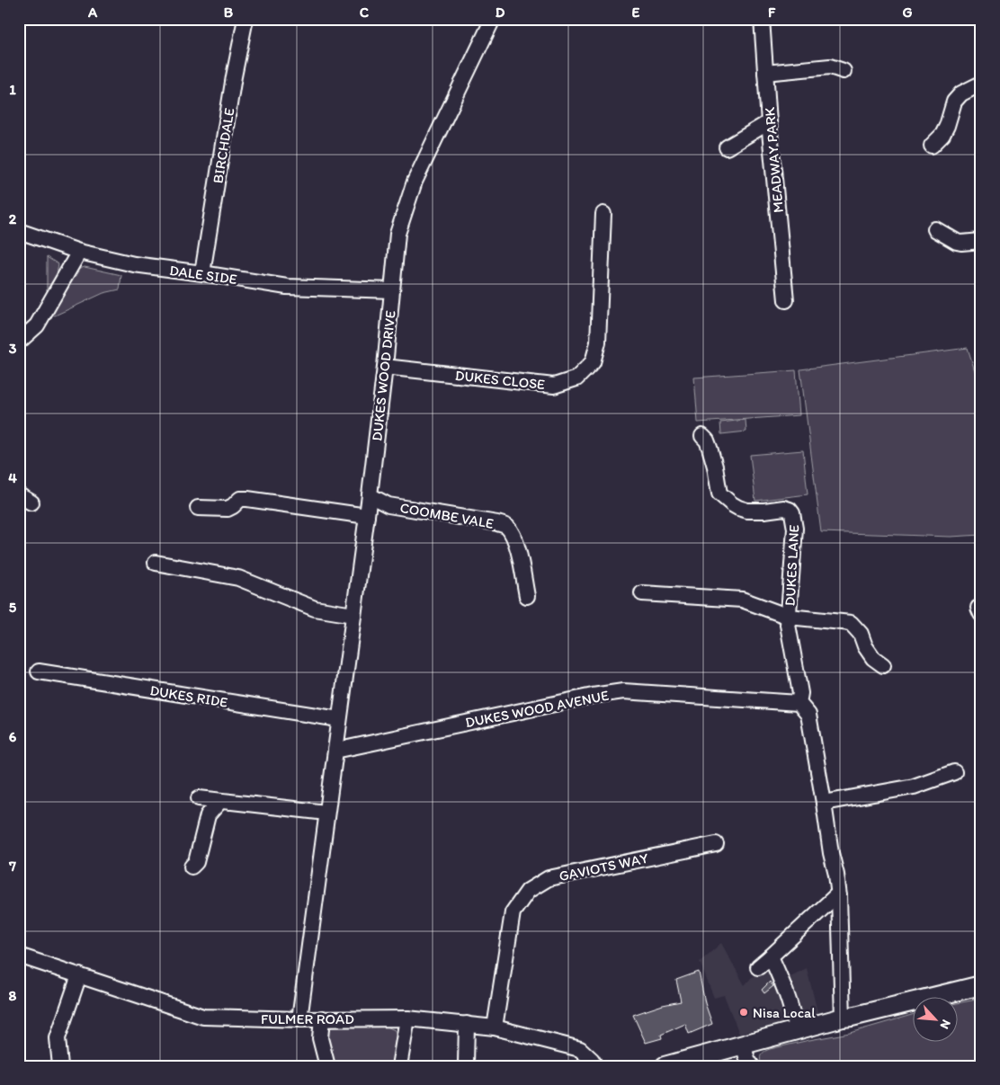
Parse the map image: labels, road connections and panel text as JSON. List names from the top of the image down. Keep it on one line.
{"streets":{"street":["BIRCHDALE","MEADWAY PARK","DALE SIDE","DUKES WOOD DRIVE","DUKES CLOSE","COOMBE VALE","DUKES LANE","DUKES RIDE","DUKES WOOD AVENUE","GAVIOTS WAY","FULMER ROAD"]},"crossings":[["BIRCHDALE","DALE SIDE"],["DALE SIDE","DUKES WOOD DRIVE"],["DUKES WOOD DRIVE","DUKES CLOSE"],["DUKES WOOD DRIVE","COOMBE VALE"],["DUKES WOOD DRIVE","DUKES RIDE"],["DUKES WOOD DRIVE","DUKES WOOD AVENUE"],["DUKES LANE","DUKES WOOD AVENUE"],["GAVIOTS WAY","FULMER ROAD"]],"places":["Nisa Local"],"north":"bottom right","grid":{"columns":["A","B","C","D","E","F","G"],"rows":["1","2","3","4","5","6","7","8"]}}
